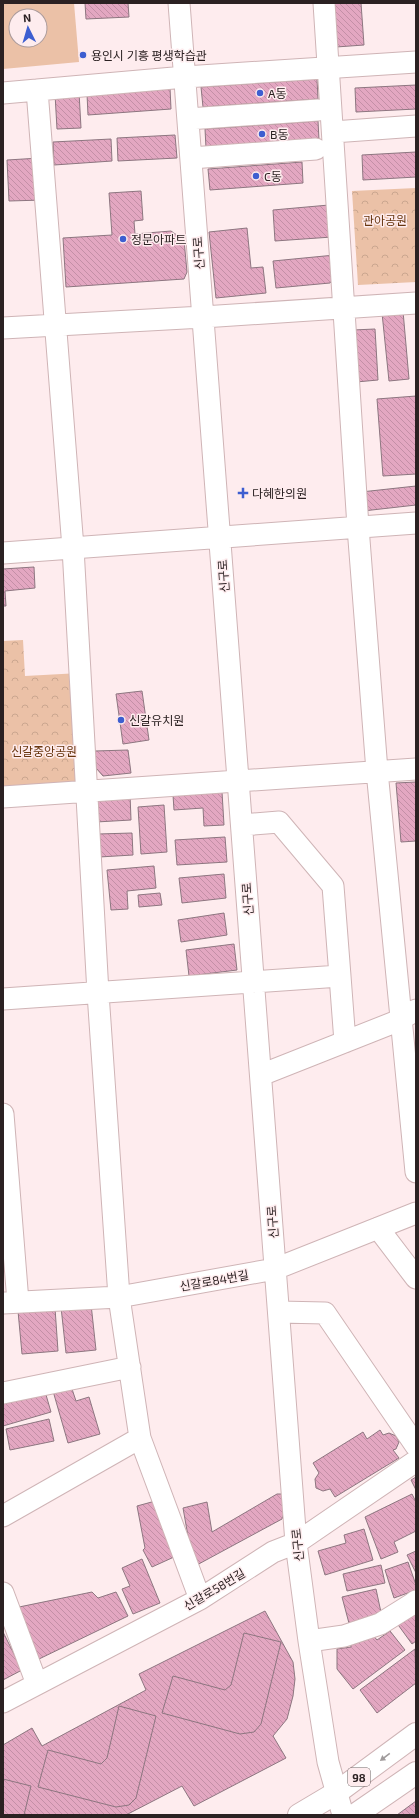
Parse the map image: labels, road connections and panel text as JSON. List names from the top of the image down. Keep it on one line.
{"streets":{"main road":["98"],"street":["신구로","신갈로84번길","신갈로58번길"]},"crossings":[["신구로","신갈로84번길"],["신구로","신갈로58번길"],["신구로","98"]],"parks":["관아공원","신갈중앙공원"],"places":{"other":["용인시 기흥 평생학습관","A동","B동","C동","정문아파트","신갈유치원"],"health":["다혜한의원"]},"north":"top"}
